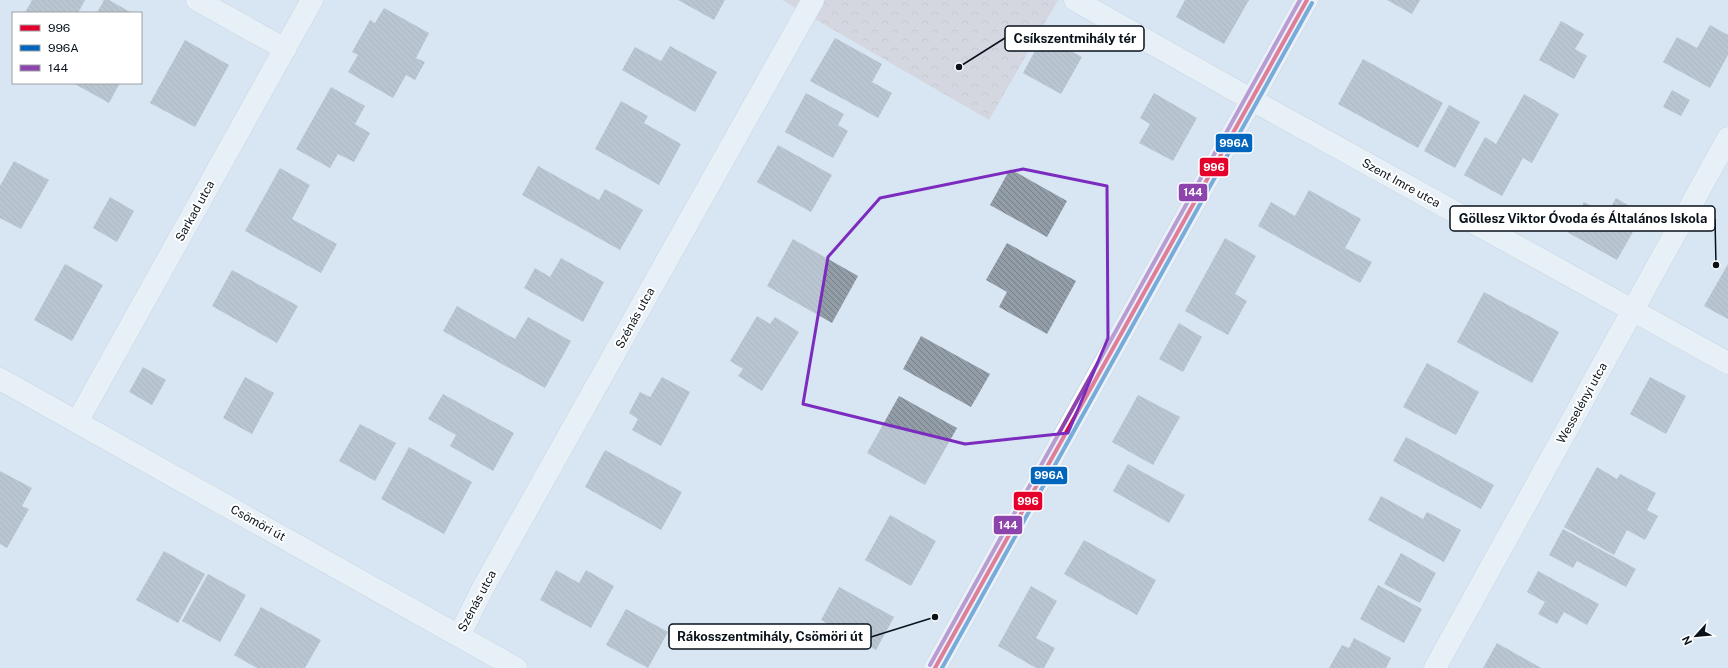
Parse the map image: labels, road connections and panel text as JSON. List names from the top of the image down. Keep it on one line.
{"streets":{"street":["Szent Imre utca","Sarkad utca","Szénás utca","Wesselényi utca","Csömöri út"]},"crossings":[["Szent Imre utca","Wesselényi utca"],["Sarkad utca","Csömöri út"],["Szénás utca","Csömöri út"]],"places":["Csíkszentmihály tér","Göllesz Viktor Óvoda és Általános Iskola","Rákosszentmihály, Csömöri út"],"lines":["transit line 996","transit line 144","transit line 996A"],"legend":["996","996A","144"],"north":"bottom left"}
